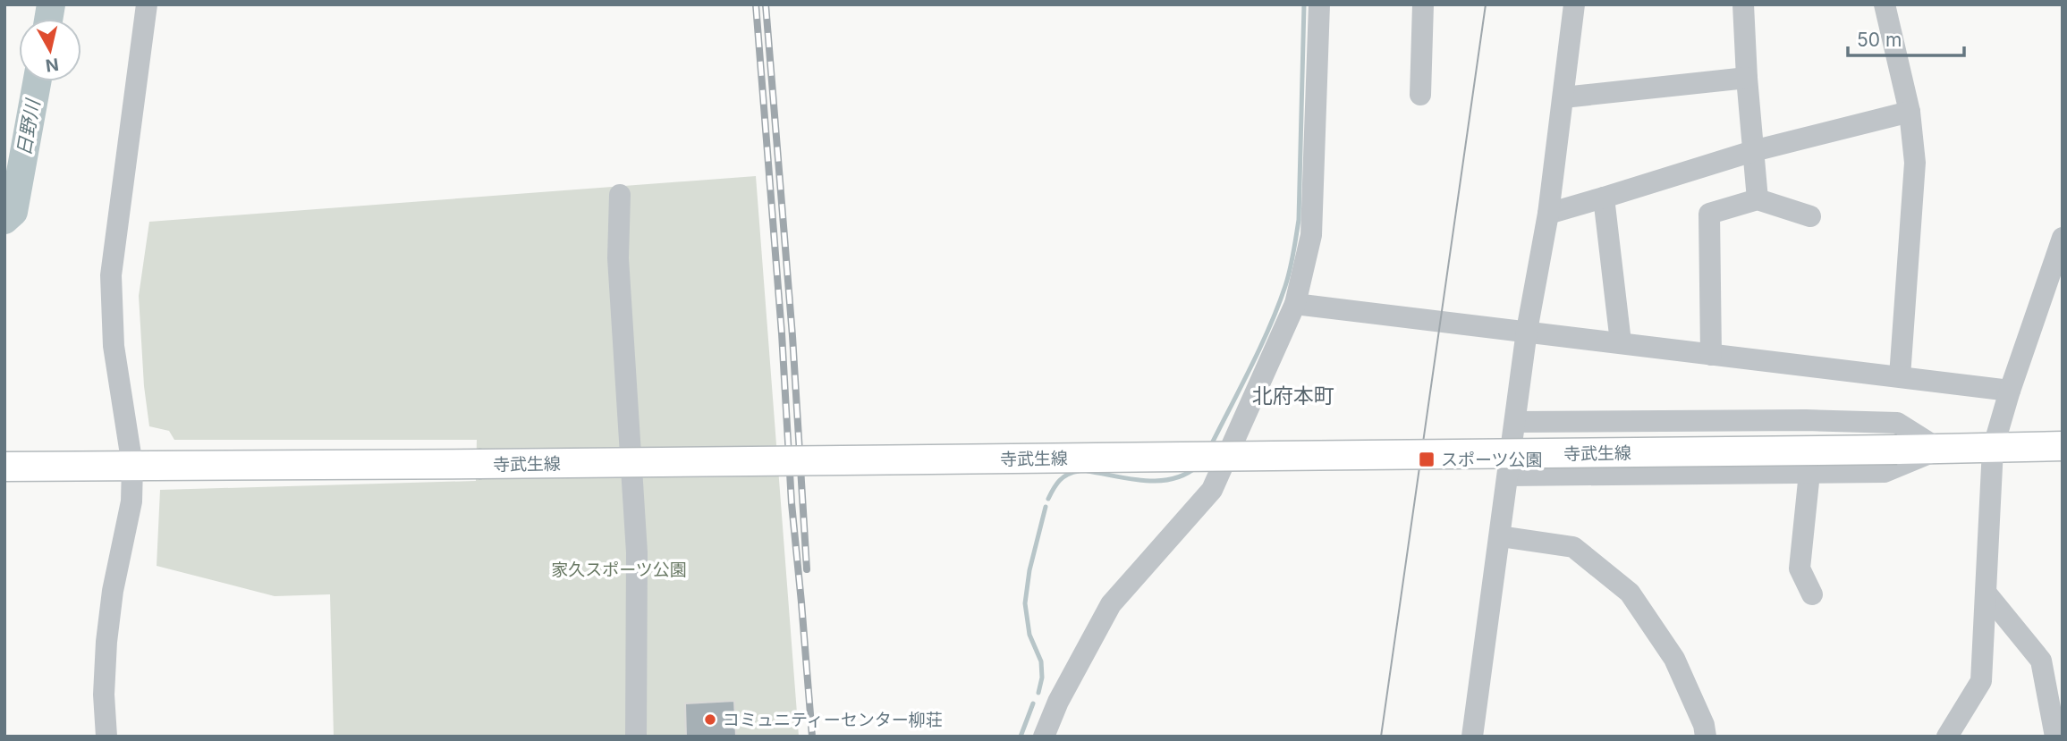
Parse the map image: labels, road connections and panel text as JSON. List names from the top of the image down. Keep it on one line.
{"streets":{"main road":["寺武生線"]},"districts":["北府本町"],"water":["日野川"],"parks":["家久スポーツ公園"],"places":{"transit":["スポーツ公園"],"other":["コミュニティーセンター柳荘"]},"scale_bar":"50 m","north":"bottom"}
